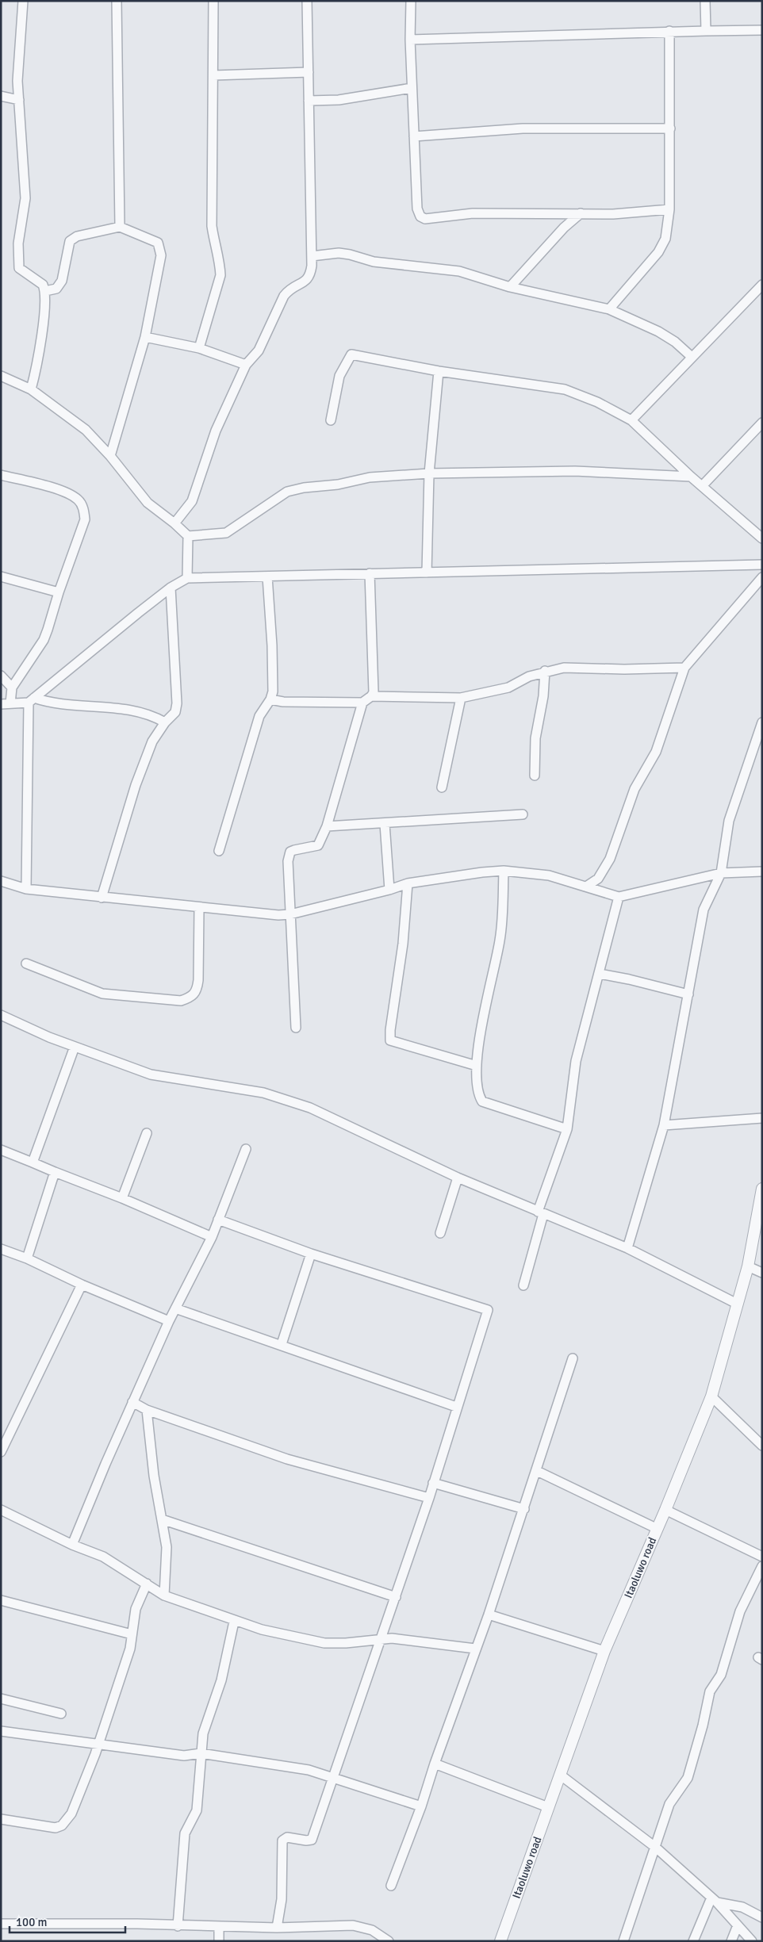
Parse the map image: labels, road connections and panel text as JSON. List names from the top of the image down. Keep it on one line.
{"streets":{"street":["Itaoluwo road"]},"scale_bar":"100 m"}
